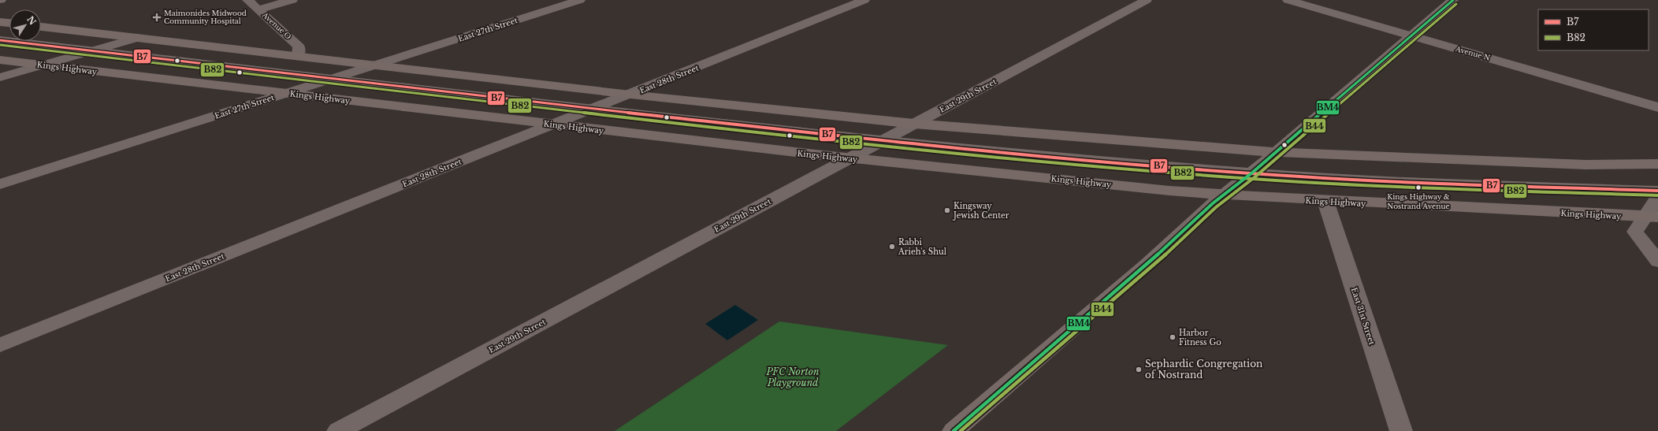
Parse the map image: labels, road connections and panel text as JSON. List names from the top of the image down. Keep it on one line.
{"streets":{"street":["Avenue O","East 27th Street","Avenue N","Kings Highway","East 28th Street","East 29th Street","East 31st Street"]},"crossings":[["East 27th Street","Kings Highway"],["Kings Highway","East 28th Street"],["Kings Highway","East 29th Street"],["Kings Highway","East 31st Street"]],"parks":["PFC Norton Playground"],"places":{"health":["Maimonides Midwood Community Hospital"],"other":["Kings Highway & Nostrand Avenue","Kingsway Jewish Center","Rabbi Arieh's Shul","Harbor Fitness Go","Sephardic Congregation of Nostrand"]},"lines":["transit line BM4","transit line B44","transit line B7","transit line B82"],"legend":["B7","B82"],"north":"top right"}
